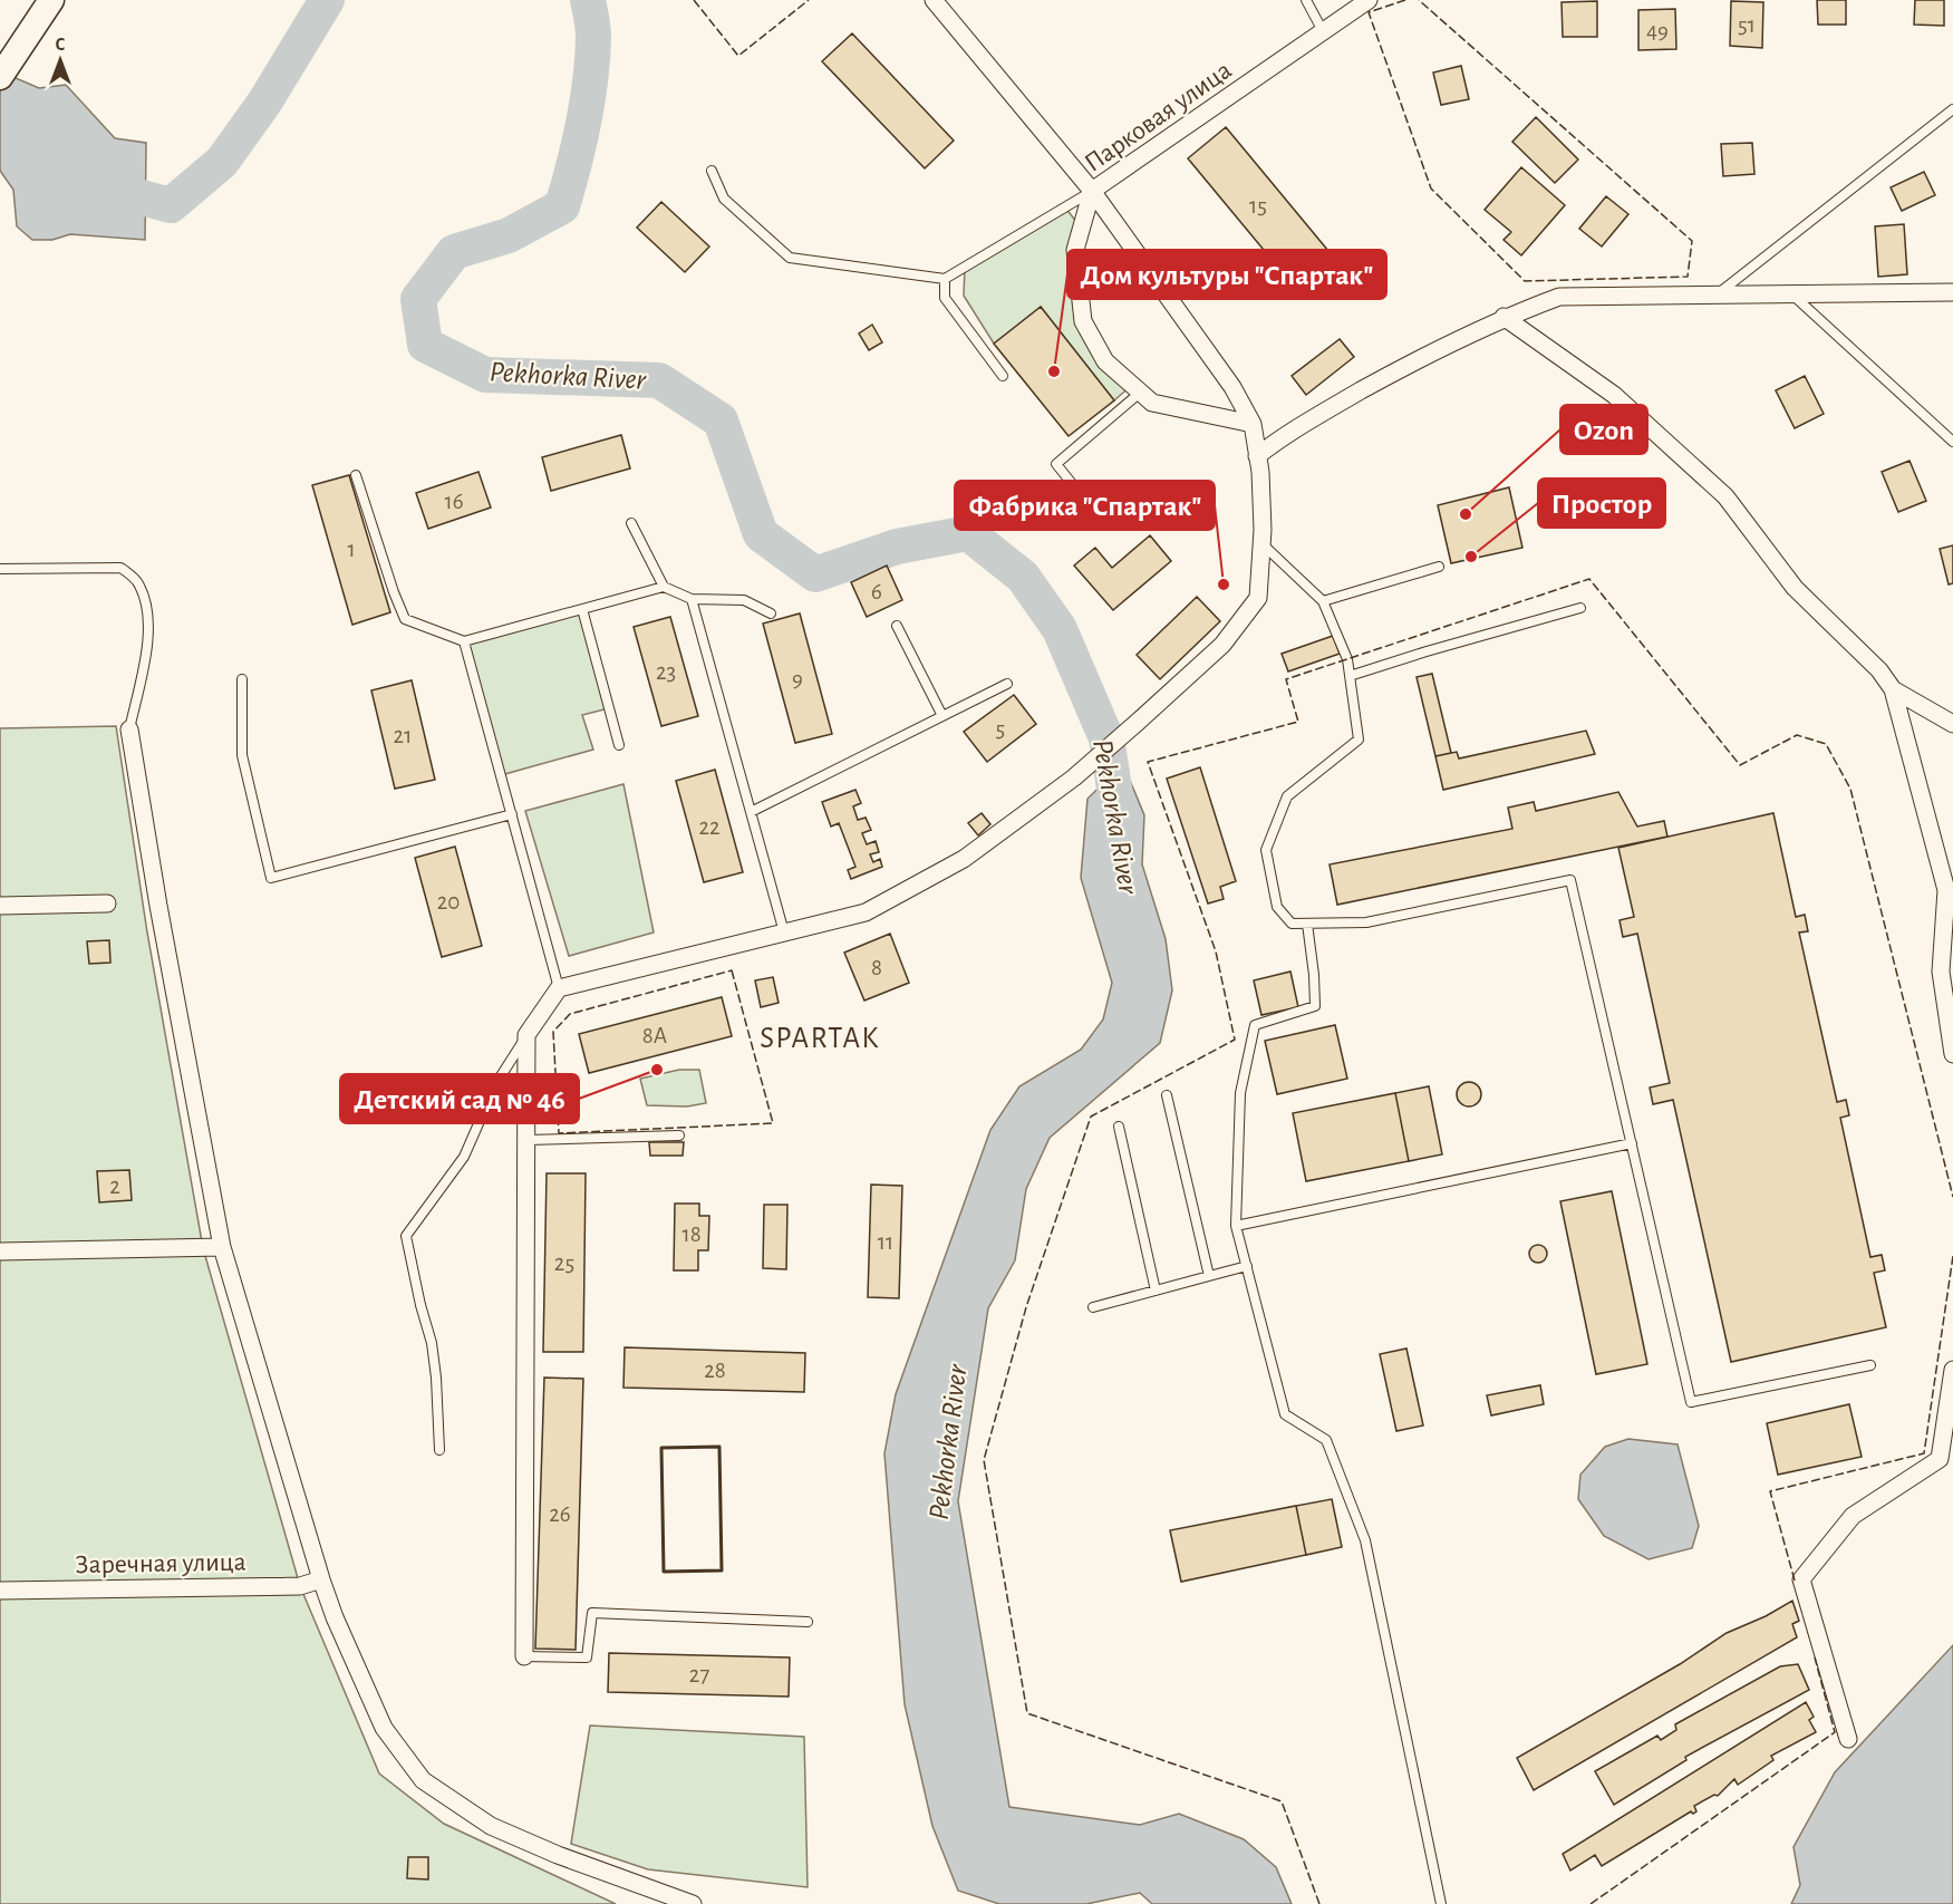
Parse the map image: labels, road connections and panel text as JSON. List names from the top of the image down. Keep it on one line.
{"streets":{"street":["Парковая улица","Заречная улица"]},"districts":["SPARTAK"],"water":["Pekhorka River"],"places":["Дом культуры \"Спартак\"","Ozon","Простор","Фабрика \"Спартак\"","Детский сад № 46"],"house_numbers":["51","49","15","16","1","6","23","9","5","21","22","20","8","8А","2","18","11","25","28","26","27"],"north":"top"}
